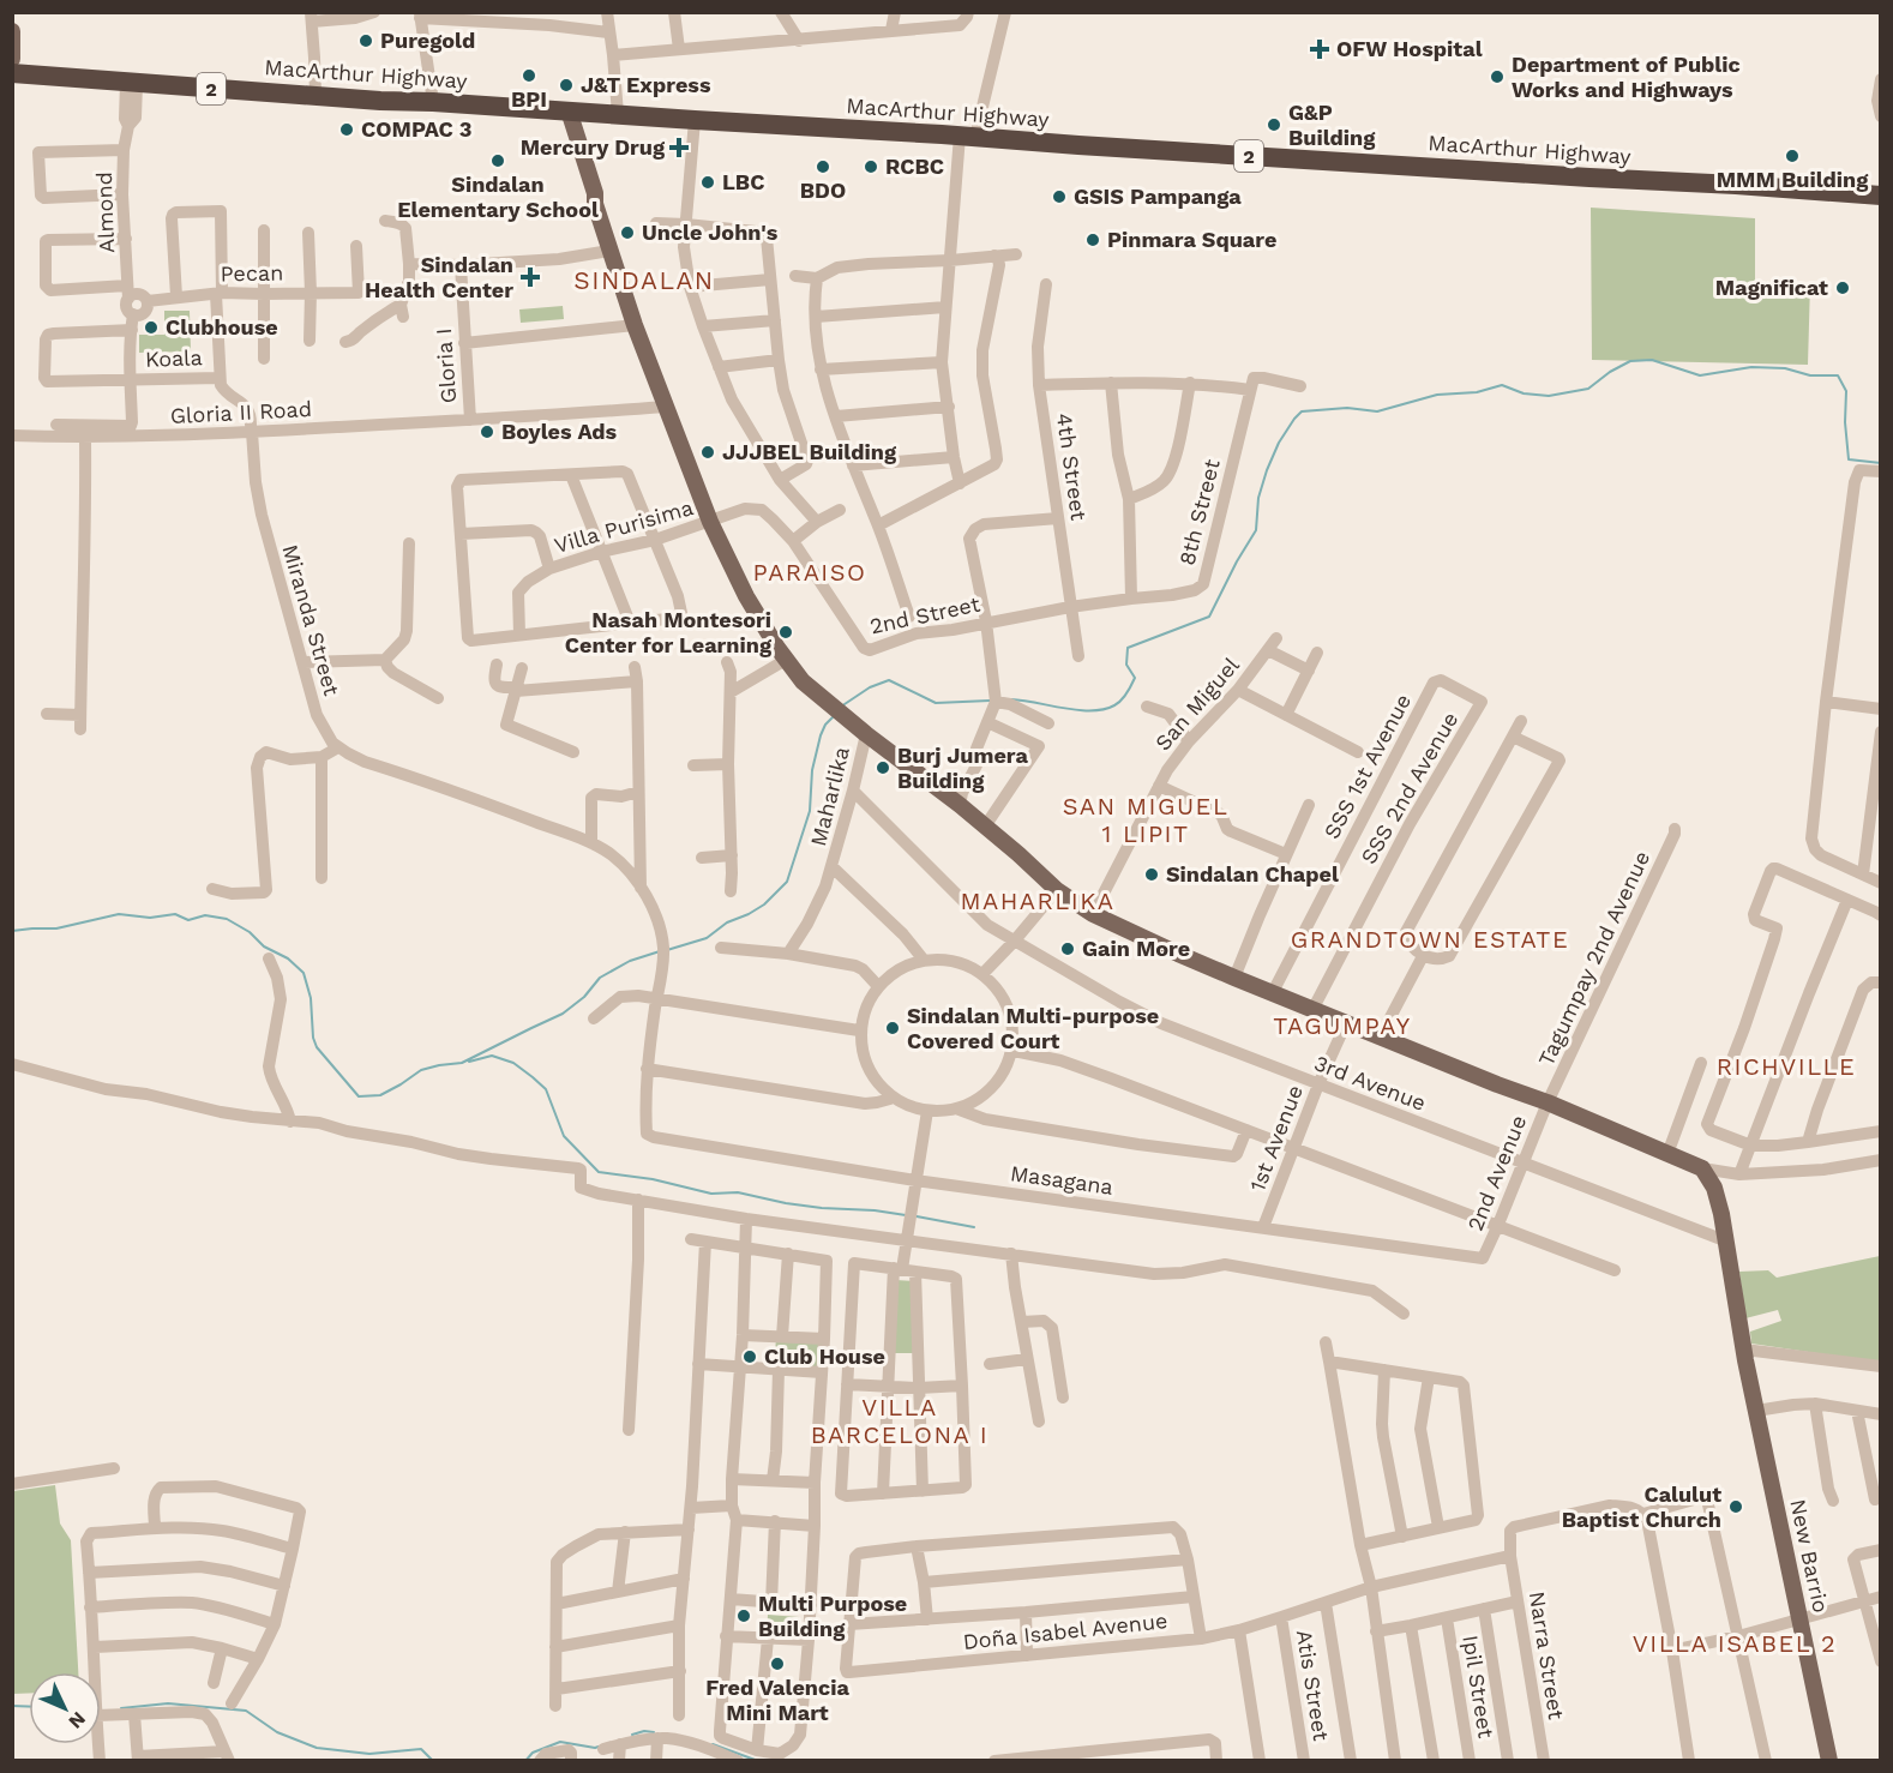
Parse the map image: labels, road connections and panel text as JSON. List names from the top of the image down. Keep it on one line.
{"streets":{"highway":["MacArthur Highway","2"],"main road":["New Barrio"],"street":["Almond","Pecan","Koala","Gloria I","Gloria II Road","4th Street","8th Street","Villa Purisima","2nd Street","Miranda Street","San Miguel","SSS 1st Avenue","SSS 2nd Avenue","Maharlika","Tagumpay 2nd Avenue","3rd Avenue","1st Avenue","2nd Avenue","Masagana","Doña Isabel Avenue","Narra Street","Atis Street","Ipil Street"]},"crossings":[["MacArthur Highway","Almond"],["Almond","Pecan"],["Gloria I","Gloria II Road"],["Gloria II Road","Miranda Street"],["4th Street","2nd Street"],["8th Street","2nd Street"],["Villa Purisima","2nd Street"],["SSS 1st Avenue","SSS 2nd Avenue"],["Maharlika","3rd Avenue"],["Tagumpay 2nd Avenue","2nd Avenue"],["3rd Avenue","1st Avenue"],["3rd Avenue","2nd Avenue"],["3rd Avenue","New Barrio"],["1st Avenue","Masagana"],["2nd Avenue","Masagana"],["Doña Isabel Avenue","Narra Street"],["Doña Isabel Avenue","Atis Street"]],"districts":["SINDALAN","PARAISO","SAN MIGUEL 1 LIPIT","MAHARLIKA","GRANDTOWN ESTATE","TAGUMPAY","RICHVILLE","VILLA BARCELONA I","VILLA ISABEL 2"],"places":{"other":["Puregold","BPI","Department of Public Works and Highways","J&T Express","G&P Building","COMPAC 3","MMM Building","Sindalan Elementary School","BDO","RCBC","LBC","GSIS Pampanga","Uncle John's","Pinmara Square","Magnificat","Clubhouse","Boyles Ads","JJJBEL Building","Nasah Montesori Center for Learning","Burj Jumera Building","Sindalan Chapel","Gain More","Sindalan Multi-purpose Covered Court","Club House","Calulut Baptist Church","Multi Purpose Building","Fred Valencia Mini Mart"],"health":["OFW Hospital","Mercury Drug","Sindalan Health Center"]},"north":"bottom right"}
